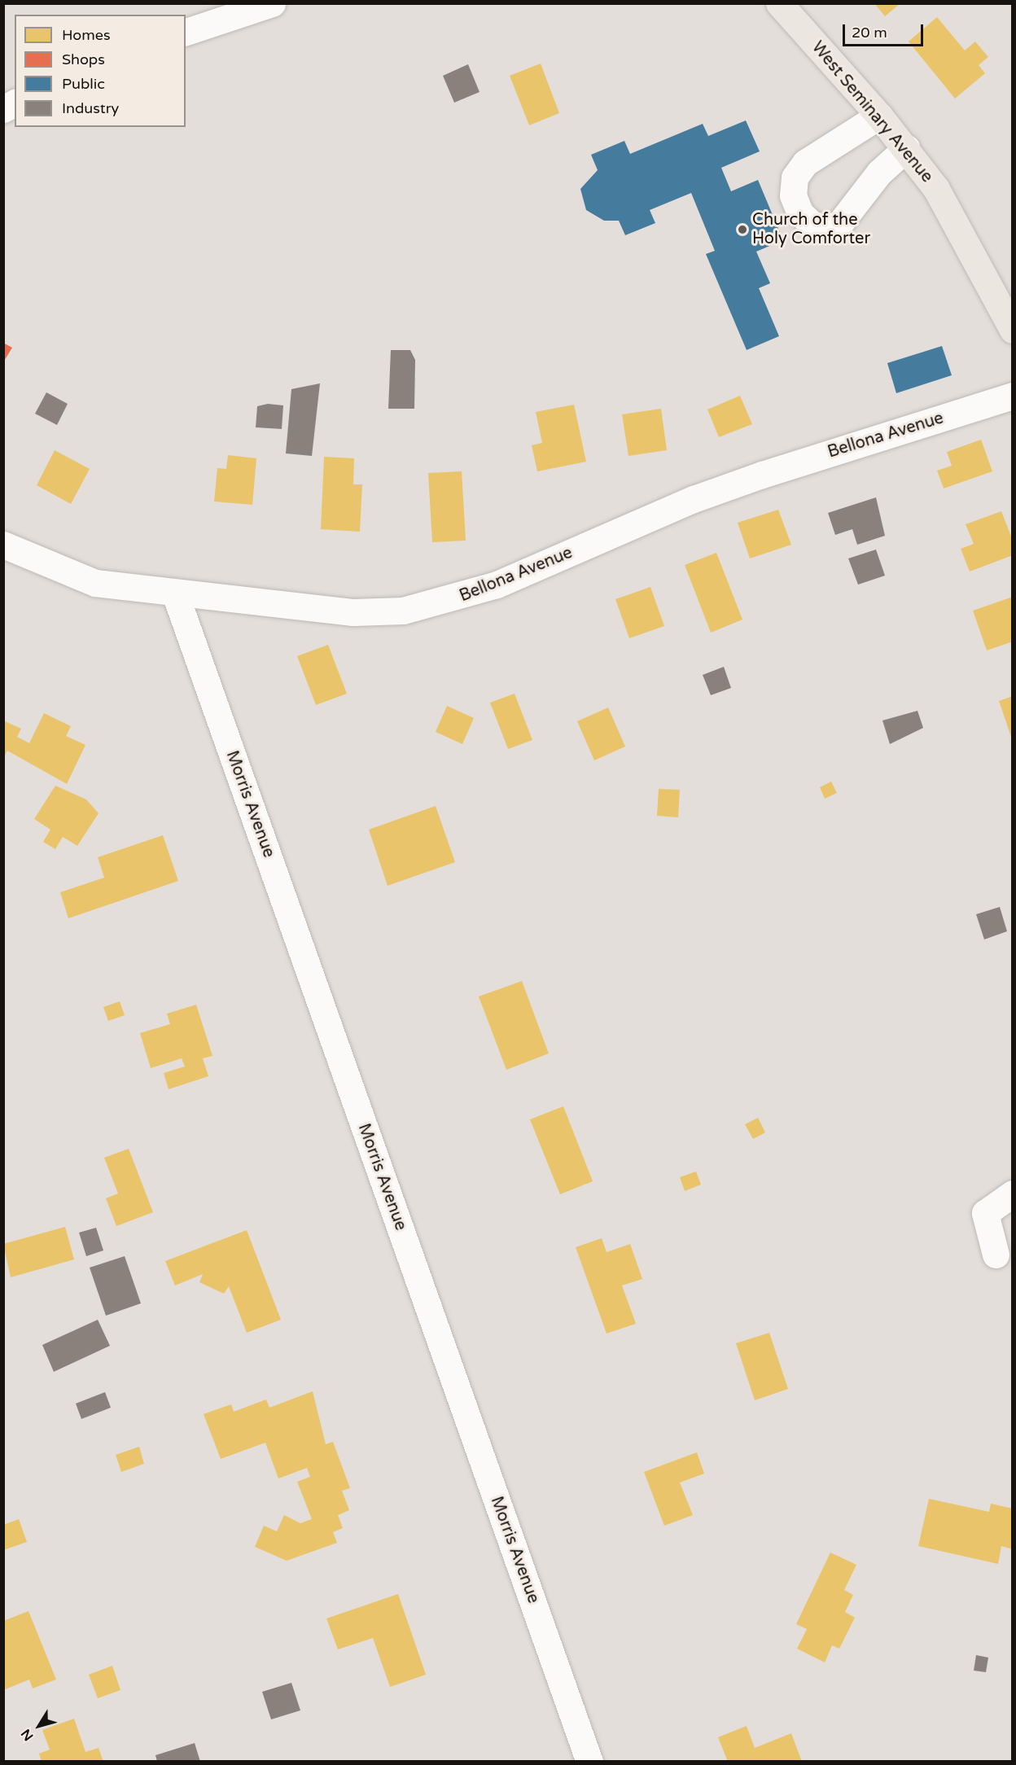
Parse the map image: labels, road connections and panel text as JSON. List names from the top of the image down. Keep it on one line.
{"streets":{"main road":["West Seminary Avenue"],"street":["Bellona Avenue","Morris Avenue"]},"crossings":[["Bellona Avenue","Morris Avenue"]],"places":["Church of the Holy Comforter"],"legend":["Homes","Shops","Public","Industry"],"scale_bar":"20 m","north":"bottom left"}
